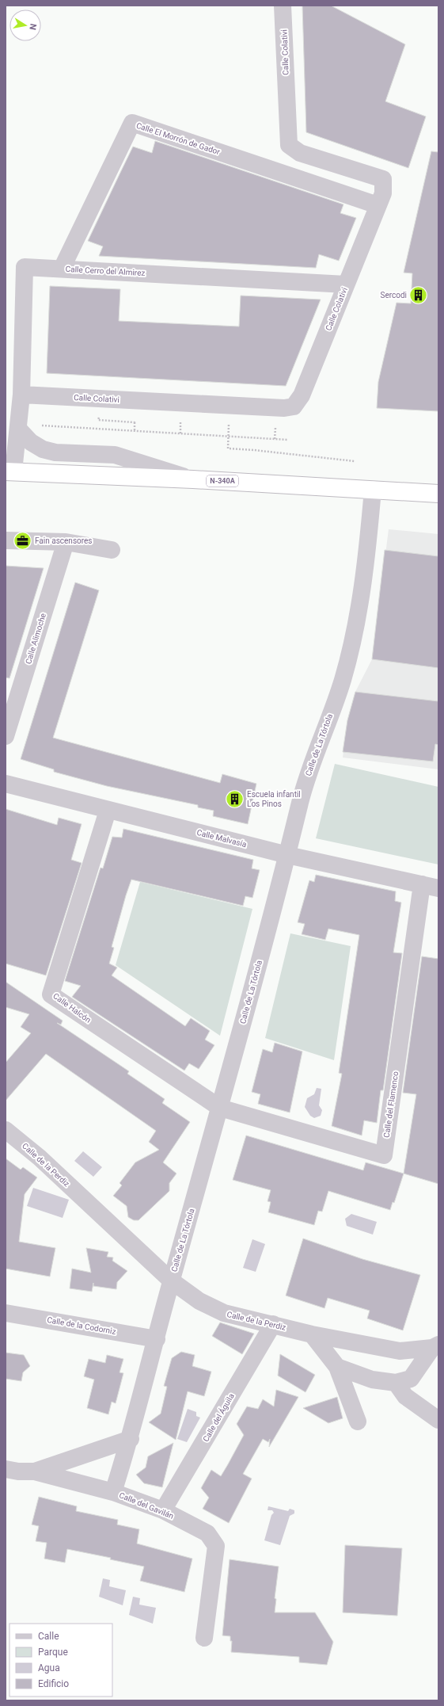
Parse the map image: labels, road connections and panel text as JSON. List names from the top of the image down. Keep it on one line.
{"streets":{"highway":["N-340A"],"street":["Calle Colativi","Calle El Morrón de Gador","Calle Cerro del Almirez","Calle Alimoche","Calle de La Tórtola","Calle Malvasía","Calle Halcón","Calle del Flamenco","Calle de la Perdiz","Calle de la Codorniz","Calle del Águila","Calle del Gavilán"]},"crossings":[["Calle Colativi","Calle El Morrón de Gador"],["Calle Colativi","Calle Cerro del Almirez"],["Calle El Morrón de Gador","Calle Cerro del Almirez"],["Calle Cerro del Almirez","N-340A"],["N-340A","Calle de La Tórtola"],["Calle de La Tórtola","Calle Malvasía"],["Calle de La Tórtola","Calle Halcón"],["Calle de La Tórtola","Calle del Flamenco"],["Calle de La Tórtola","Calle de la Perdiz"],["Calle de La Tórtola","Calle de la Codorniz"],["Calle de La Tórtola","Calle del Gavilán"],["Calle Malvasía","Calle Halcón"],["Calle Malvasía","Calle del Flamenco"],["Calle Halcón","Calle del Flamenco"],["Calle de la Perdiz","Calle del Águila"],["Calle del Águila","Calle del Gavilán"]],"places":{"building":["Sercodi","Escuela infantil Los Pinos"],"office":["Fain ascensores"]},"legend":["Calle","Parque","Agua","Edificio"],"north":"right"}
